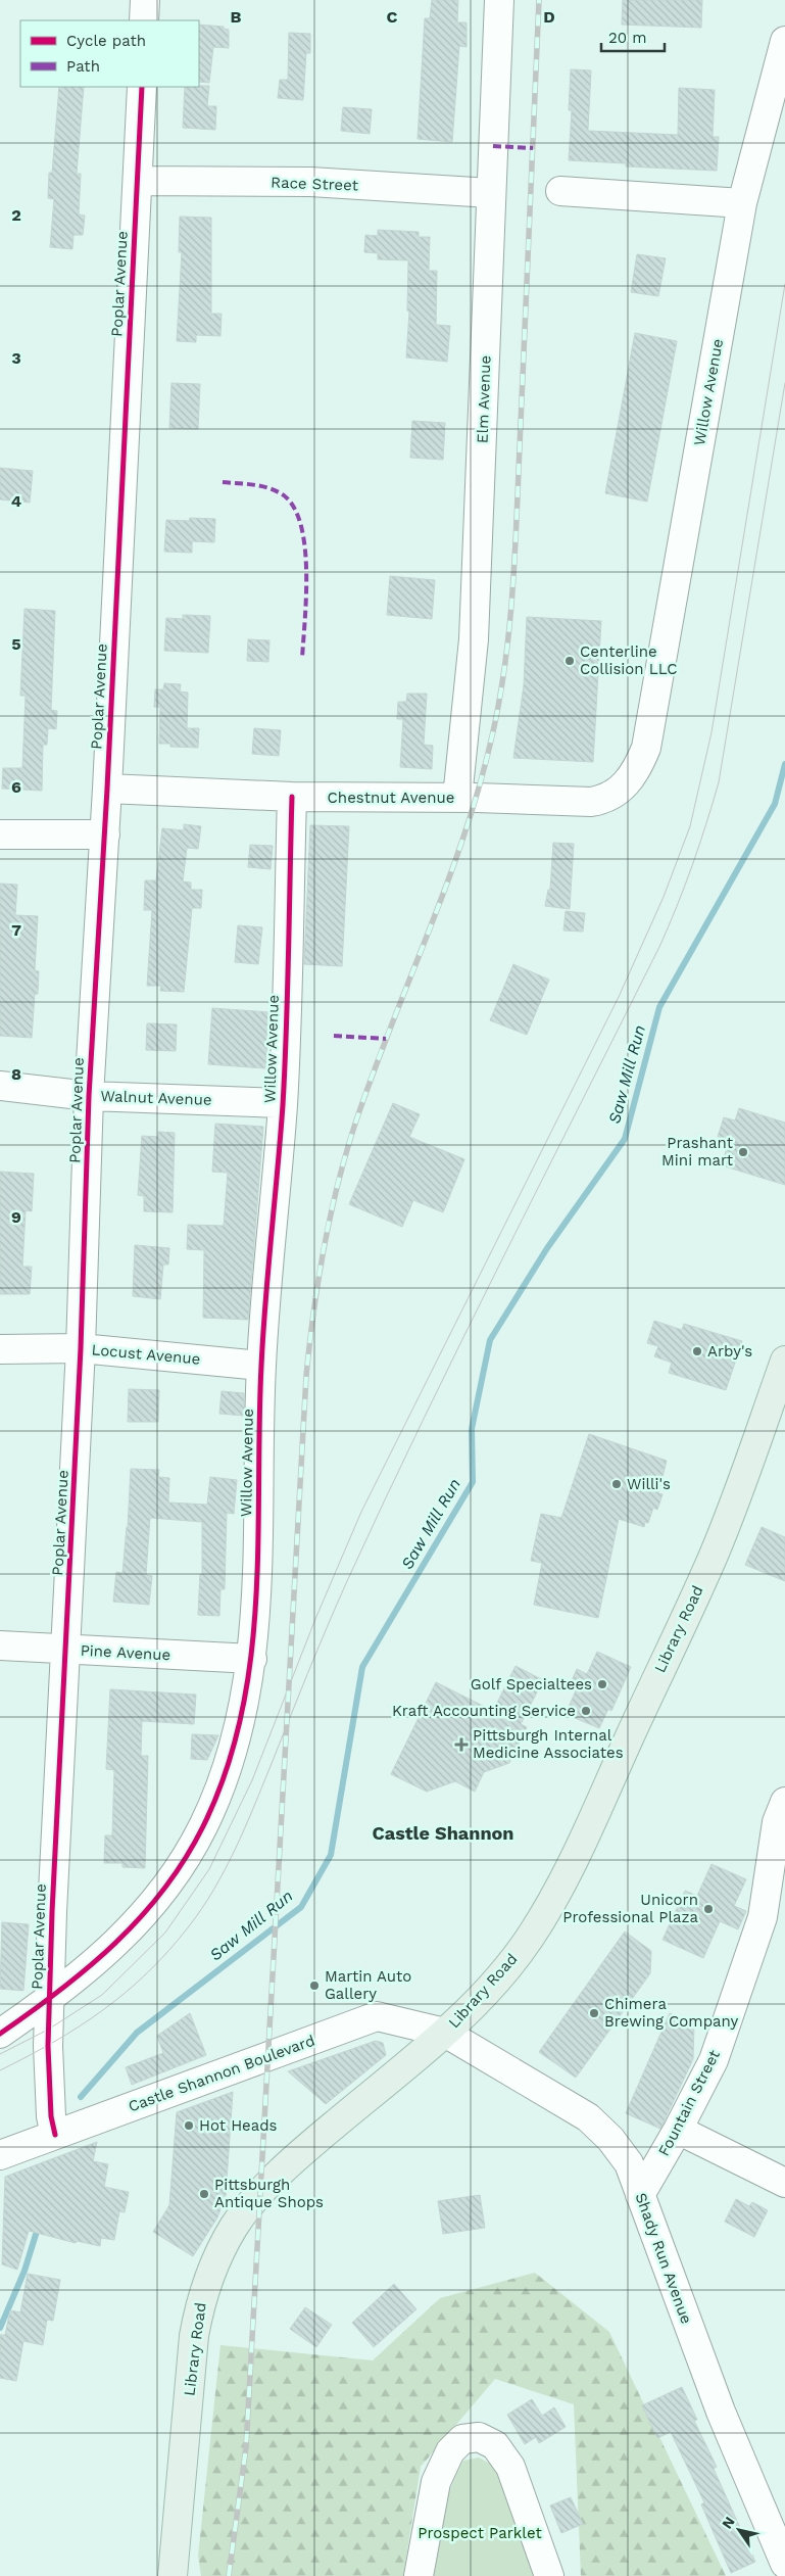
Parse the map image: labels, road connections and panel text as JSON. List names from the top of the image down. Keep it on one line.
{"streets":{"main road":["Library Road"],"street":["Race Street","Poplar Avenue","Willow Avenue","Elm Avenue","Chestnut Avenue","Walnut Avenue","Locust Avenue","Pine Avenue","Castle Shannon Boulevard","Fountain Street","Shady Run Avenue"]},"crossings":[["Race Street","Poplar Avenue"],["Race Street","Elm Avenue"],["Poplar Avenue","Willow Avenue"],["Poplar Avenue","Chestnut Avenue"],["Poplar Avenue","Walnut Avenue"],["Poplar Avenue","Locust Avenue"],["Poplar Avenue","Pine Avenue"],["Poplar Avenue","Castle Shannon Boulevard"],["Willow Avenue","Chestnut Avenue"],["Willow Avenue","Walnut Avenue"],["Willow Avenue","Locust Avenue"],["Willow Avenue","Pine Avenue"],["Elm Avenue","Chestnut Avenue"],["Library Road","Castle Shannon Boulevard"],["Library Road","Shady Run Avenue"],["Castle Shannon Boulevard","Shady Run Avenue"],["Fountain Street","Shady Run Avenue"]],"districts":["Castle Shannon"],"water":["Saw Mill Run"],"parks":["Prospect Parklet"],"places":{"other":["Centerline Collision LLC","Prashant Mini mart","Arby's","Willi's","Golf Specialtees","Kraft Accounting Service","Unicorn Professional Plaza","Martin Auto Gallery","Chimera Brewing Company","Hot Heads","Pittsburgh Antique Shops"],"health":["Pittsburgh Internal Medicine Associates"]},"legend":["Cycle path","Path"],"scale_bar":"20 m","north":"top left","grid":{"columns":["B","C","D"],"rows":["2","3","4","5","6","7","8","9"]}}
